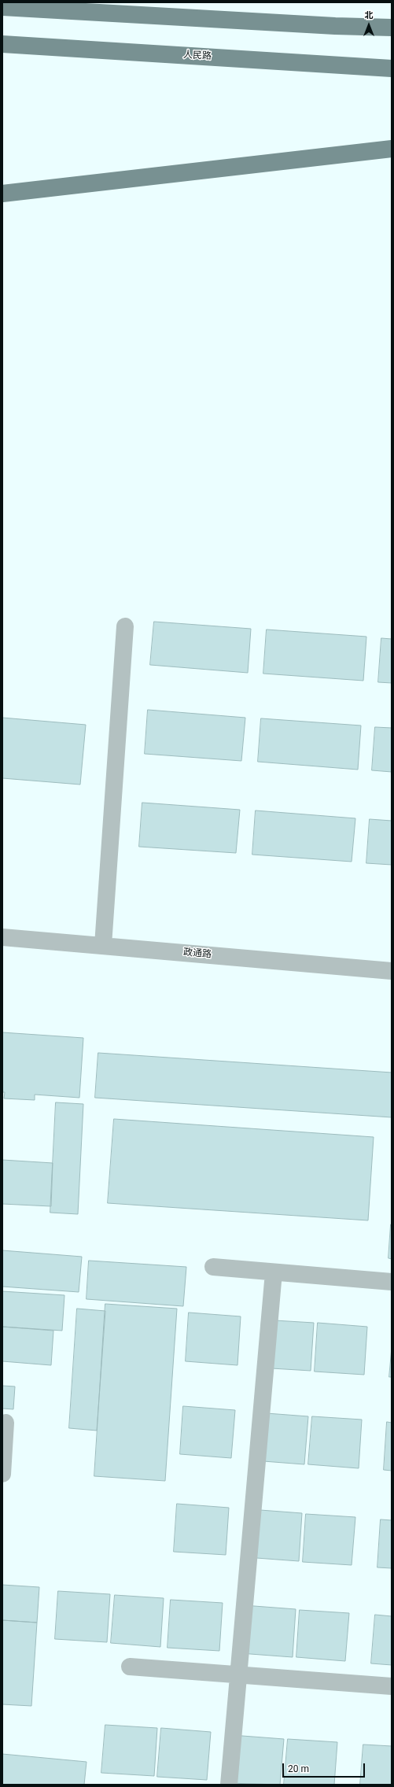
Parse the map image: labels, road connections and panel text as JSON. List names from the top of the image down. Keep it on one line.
{"streets":{"main road":["人民路"],"street":["政通路"]},"scale_bar":"20 m","north":"top"}
